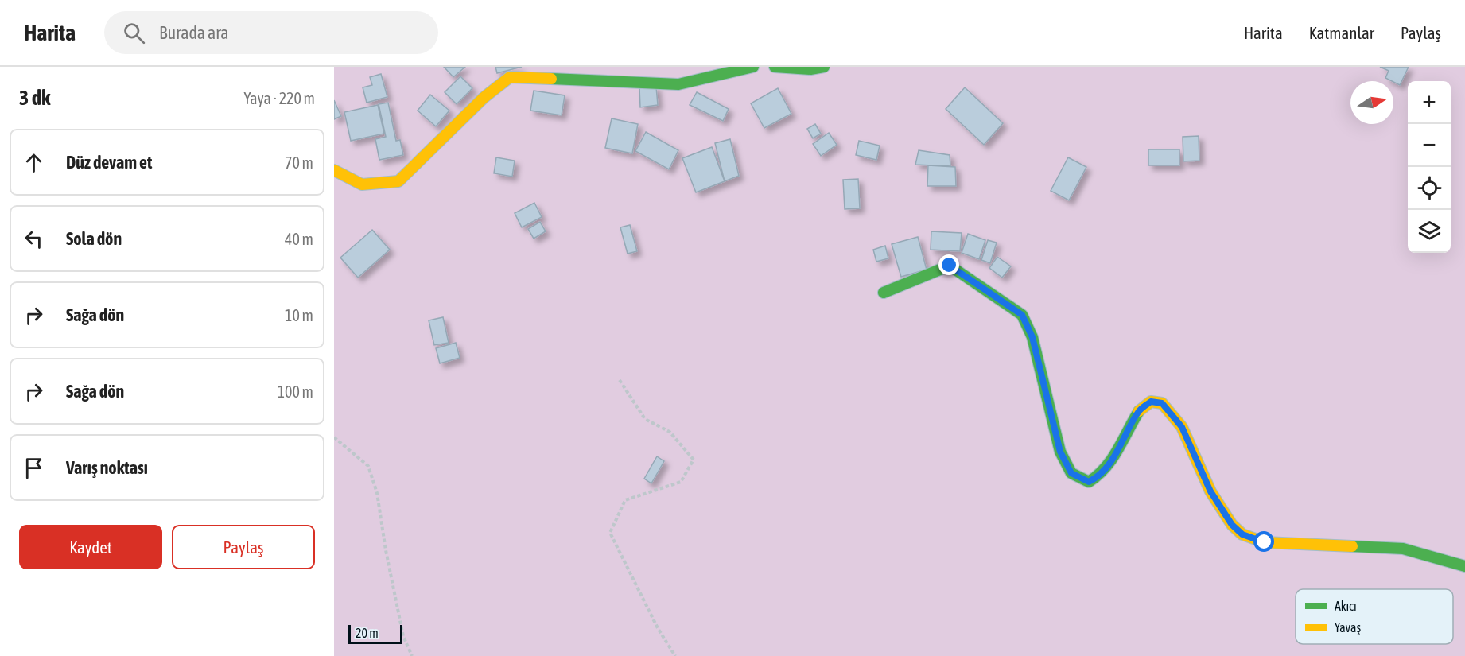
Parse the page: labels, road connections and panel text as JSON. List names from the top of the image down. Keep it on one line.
{"legend":["Akıcı","Yavaş"],"scale_bar":"20 m","north":"right","page":{"header":"Harita","search":"Burada ara","nav":["Harita","Katmanlar","Paylaş"],"heading":["3 dk","Yaya · 220 m"],"map_buttons":["+","−"],"list":[["Düz devam et","70 m"],["Sola dön","40 m"],["Sağa dön","10 m"],["Sağa dön","100 m"],"Varış noktası"],"buttons":["Kaydet","Paylaş"],"scale":"20 m"}}
